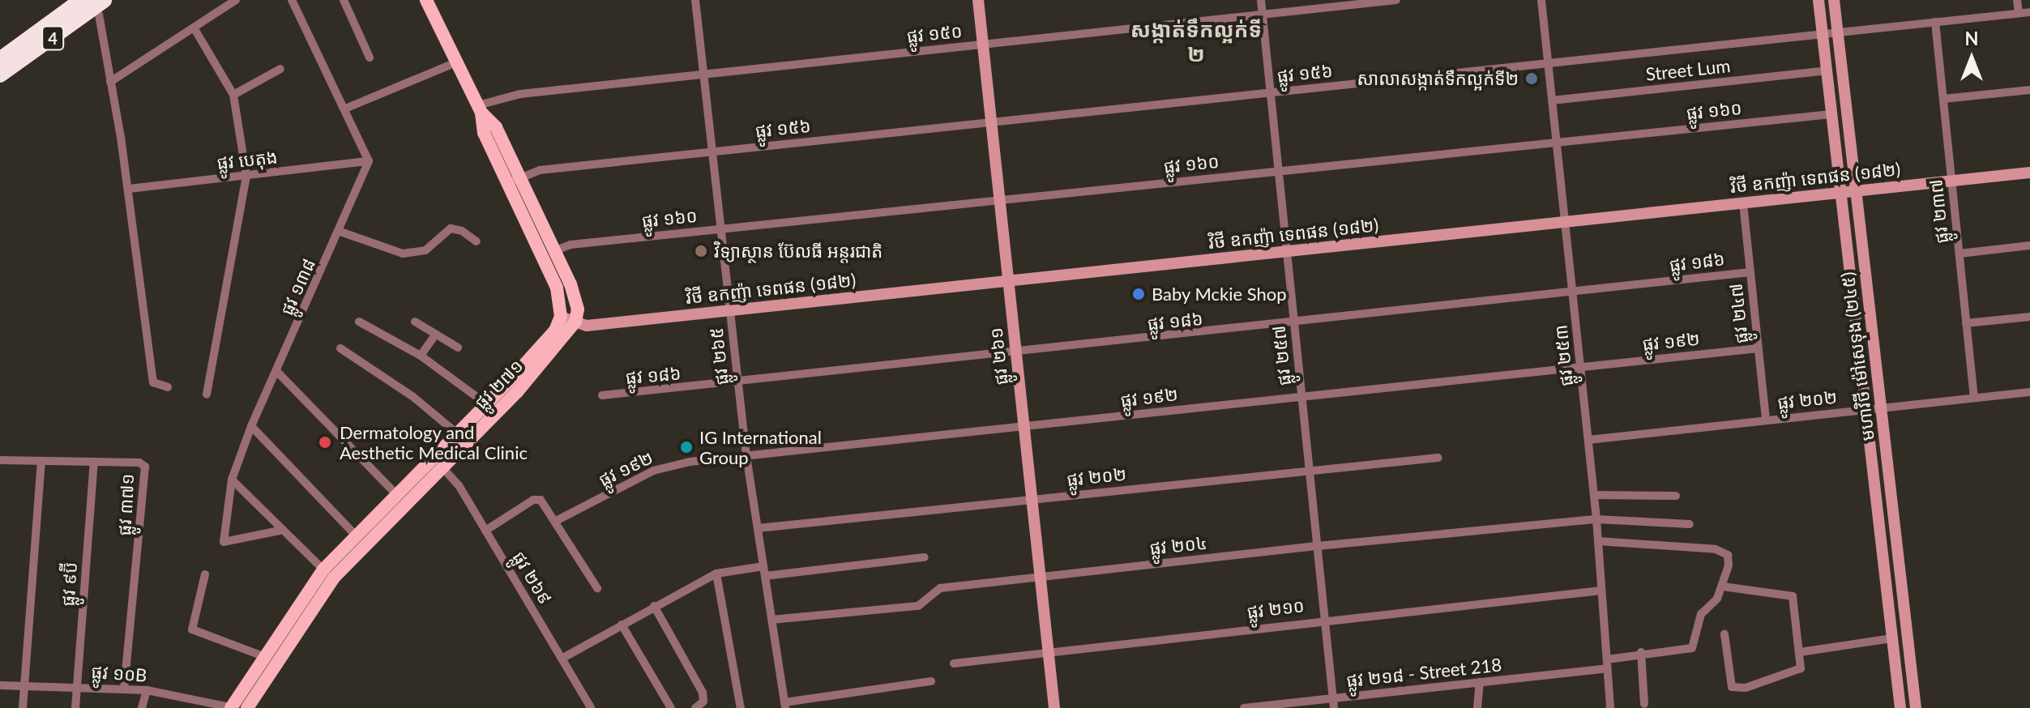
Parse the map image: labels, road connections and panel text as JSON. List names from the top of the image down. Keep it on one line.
{"streets":{"highway":["4"],"main road":["ផ្លូវ ២៧១"],"street":["ផ្លូវ ១៥០","Street Lum","ផ្លូវ ១៥៦","ផ្លូវ ១៦០","ផ្លូវ បេតុង","វិថី ឧកញ៉ា ទេពផន (១៨២)","ផ្លូវ ២៣៧","ផ្លូវ ១៨៦","ផ្លូវ ១៣៨","ផ្លូវ ២៤៧","ផ្លូវ ១៩២","ផ្លូវ ២៥៧","ផ្លូវ ២៥៣","ផ្លូវ ២៦៥","ផ្លូវ ២៦១","មហាវិថី ម៉ៅសេទុង (២៤៥)","ផ្លូវ ២០២","ផ្លូវ ៣៧១","ផ្លូវ ២០៤","ផ្លូវ ២៦៩","ផ្លូវ ៩ប៊ី","ផ្លូវ ២១០","ផ្លូវ ២១៨ - Street 218","ផ្លូវ ១០B"]},"crossings":[["ផ្លូវ ១៥០","ផ្លូវ ២៥៧"],["ផ្លូវ ១៥០","ផ្លូវ ២៦៥"],["ផ្លូវ ១៥០","ផ្លូវ ២៦១"],["Street Lum","ផ្លូវ ២៥៣"],["Street Lum","មហាវិថី ម៉ៅសេទុង (២៤៥)"],["ផ្លូវ ១៥៦","ផ្លូវ ២៣៧"],["ផ្លូវ ១៥៦","ផ្លូវ ២៥៧"],["ផ្លូវ ១៥៦","ផ្លូវ ២៥៣"],["ផ្លូវ ១៥៦","ផ្លូវ ២៦៥"],["ផ្លូវ ១៥៦","ផ្លូវ ២៦១"],["ផ្លូវ ១៥៦","មហាវិថី ម៉ៅសេទុង (២៤៥)"],["ផ្លូវ ១៦០","ផ្លូវ ២៥៧"],["ផ្លូវ ១៦០","ផ្លូវ ២៥៣"],["ផ្លូវ ១៦០","ផ្លូវ ២៦៥"],["ផ្លូវ ១៦០","ផ្លូវ ២៦១"],["ផ្លូវ ១៦០","មហាវិថី ម៉ៅសេទុង (២៤៥)"],["ផ្លូវ បេតុង","ផ្លូវ ១៣៨"],["វិថី ឧកញ៉ា ទេពផន (១៨២)","ផ្លូវ ២៣៧"],["វិថី ឧកញ៉ា ទេពផន (១៨២)","ផ្លូវ ២៤៧"],["វិថី ឧកញ៉ា ទេពផន (១៨២)","ផ្លូវ ២៥៧"],["វិថី ឧកញ៉ា ទេពផន (១៨២)","ផ្លូវ ២៥៣"],["វិថី ឧកញ៉ា ទេពផន (១៨២)","ផ្លូវ ២៦៥"],["វិថី ឧកញ៉ា ទេពផន (១៨២)","ផ្លូវ ២៦១"],["វិថី ឧកញ៉ា ទេពផន (១៨២)","មហាវិថី ម៉ៅសេទុង (២៤៥)"],["វិថី ឧកញ៉ា ទេពផន (១៨២)","ផ្លូវ ២៧១"],["ផ្លូវ ២៣៧","ផ្លូវ ២០២"],["ផ្លូវ ១៨៦","ផ្លូវ ២៤៧"],["ផ្លូវ ១៨៦","ផ្លូវ ២៥៧"],["ផ្លូវ ១៨៦","ផ្លូវ ២៥៣"],["ផ្លូវ ១៨៦","ផ្លូវ ២៦៥"],["ផ្លូវ ១៨៦","ផ្លូវ ២៦១"],["ផ្លូវ ២៤៧","ផ្លូវ ១៩២"],["ផ្លូវ ២៤៧","ផ្លូវ ២០២"],["ផ្លូវ ១៩២","ផ្លូវ ២៥៧"],["ផ្លូវ ១៩២","ផ្លូវ ២៥៣"],["ផ្លូវ ១៩២","ផ្លូវ ២៦៥"],["ផ្លូវ ១៩២","ផ្លូវ ២៦១"],["ផ្លូវ ២៥៧","ផ្លូវ ២០២"],["ផ្លូវ ២៥៧","ផ្លូវ ២០៤"],["ផ្លូវ ២៥៧","ផ្លូវ ២១០"],["ផ្លូវ ២៥៧","ផ្លូវ ២១៨ - Street 218"],["ផ្លូវ ២៥៣","ផ្លូវ ២០២"],["ផ្លូវ ២៥៣","ផ្លូវ ២០៤"],["ផ្លូវ ២៥៣","ផ្លូវ ២១០"],["ផ្លូវ ២៥៣","ផ្លូវ ២១៨ - Street 218"],["ផ្លូវ ២៦៥","ផ្លូវ ២០២"],["ផ្លូវ ២៦៥","ផ្លូវ ២០៤"],["ផ្លូវ ២៦១","ផ្លូវ ២០២"],["ផ្លូវ ២៦១","ផ្លូវ ២០៤"],["ផ្លូវ ២៦១","ផ្លូវ ២១០"],["មហាវិថី ម៉ៅសេទុង (២៤៥)","ផ្លូវ ២០២"],["ផ្លូវ ២៧១","ផ្លូវ ២៦៩"],["ផ្លូវ ២៧១","ផ្លូវ ១០B"],["ផ្លូវ ៣៧១","ផ្លូវ ៩ប៊ី"],["ផ្លូវ ៣៧១","ផ្លូវ ១០B"],["ផ្លូវ ៩ប៊ី","ផ្លូវ ១០B"]],"districts":["សង្កាត់ទឹកល្អក់ទី ២"],"places":["សាលាសង្កាត់ទឹកល្អក់ទី២","វិទ្យាស្ថាន ប៊ែលធី អន្ដរជាតិ","Baby Mckie Shop","Dermatology and Aesthetic Medical Clinic","IG International Group"],"north":"top"}
